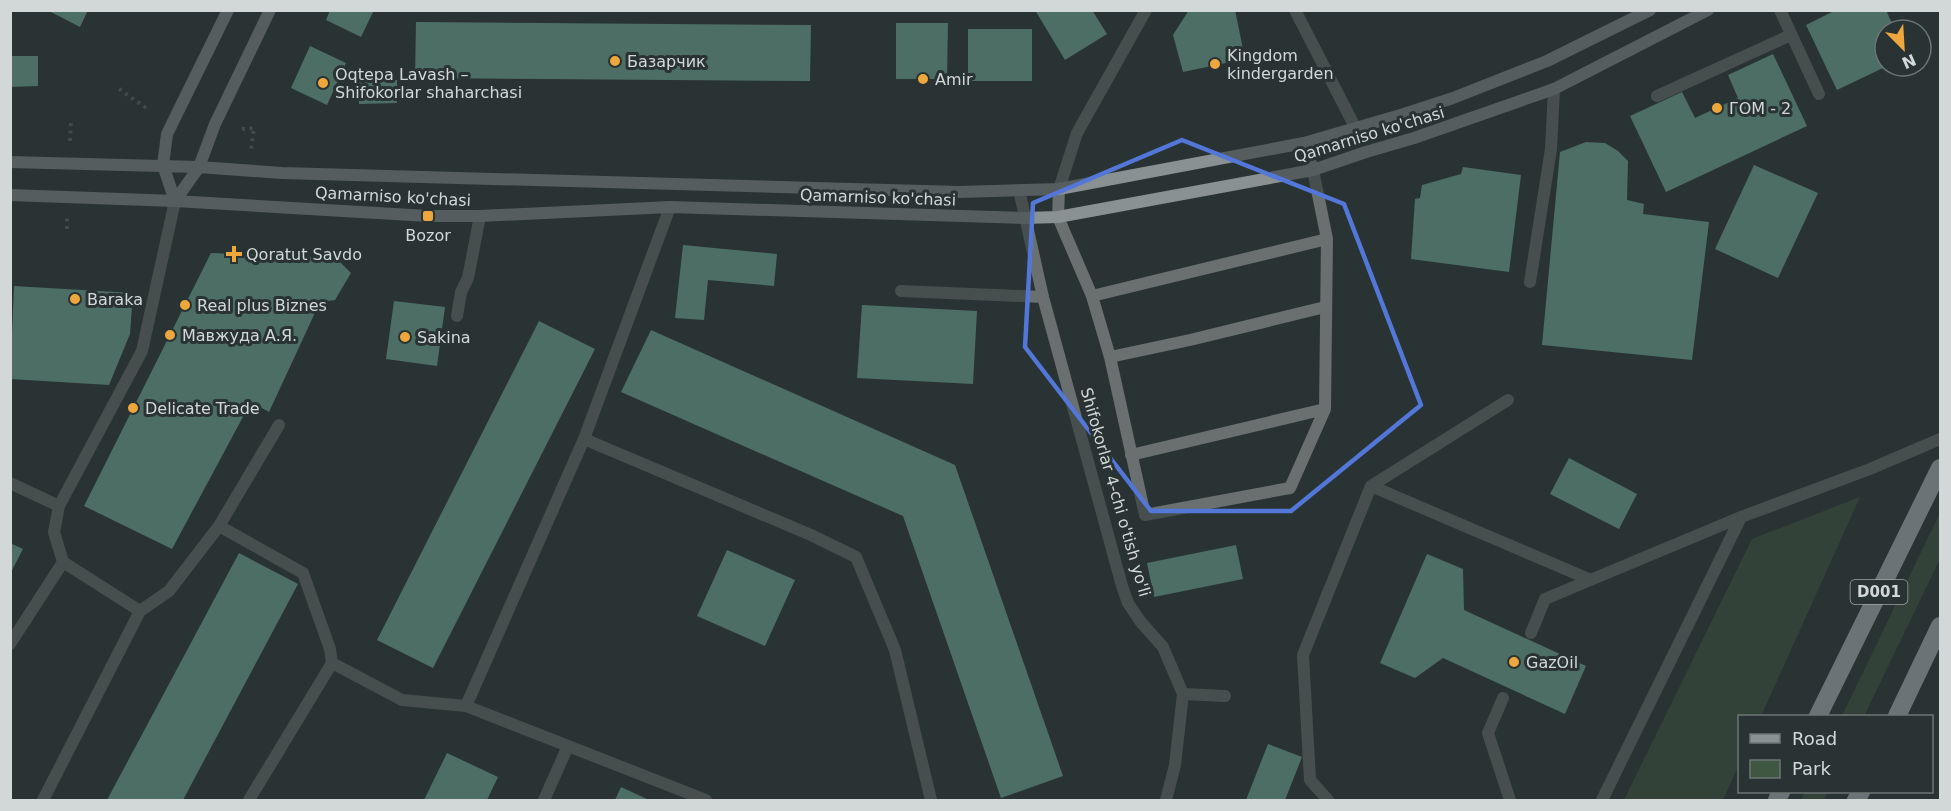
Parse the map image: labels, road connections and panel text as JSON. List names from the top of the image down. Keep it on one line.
{"streets":{"highway":["D001"],"main road":["Qamarniso ko'chasi"],"street":["Shifokorlar 4-chi o'tish yo'li"]},"crossings":[["Qamarniso ko'chasi","Shifokorlar 4-chi o'tish yo'li"]],"places":{"other":["Базарчик","Kingdom kindergarden","Amir","Oqtepa Lavash – Shifokorlar shaharchasi","ГОМ - 2","Baraka","Real plus Biznes","Мавжуда А.Я.","Sakina","Delicate Trade","GazOil"],"transit":["Bozor"],"health":["Qoratut Savdo"]},"legend":["Road","Park"],"north":"bottom right"}
